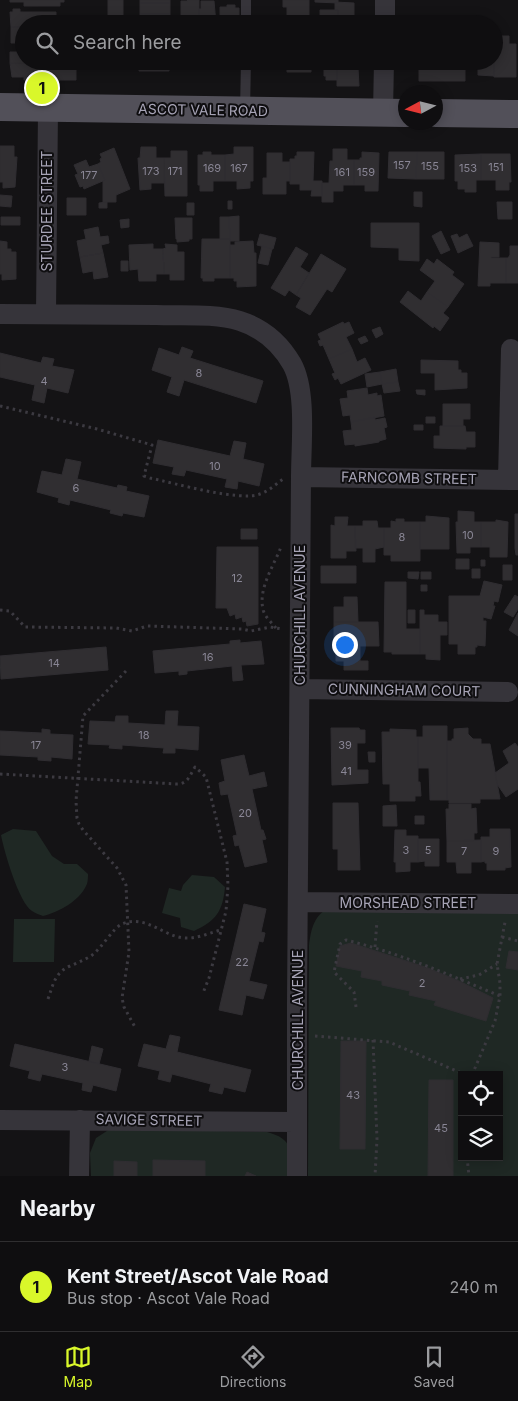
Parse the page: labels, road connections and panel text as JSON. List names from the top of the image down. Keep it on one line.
{"streets":{"main road":["ASCOT VALE ROAD"],"street":["STURDEE STREET","FARNCOMB STREET","CHURCHILL AVENUE","CUNNINGHAM COURT","MORSHEAD STREET","SAVIGE STREET"]},"crossings":[["ASCOT VALE ROAD","STURDEE STREET"],["STURDEE STREET","CHURCHILL AVENUE"],["FARNCOMB STREET","CHURCHILL AVENUE"],["CHURCHILL AVENUE","CUNNINGHAM COURT"],["CHURCHILL AVENUE","MORSHEAD STREET"],["CHURCHILL AVENUE","SAVIGE STREET"]],"house_numbers":["157","155","151","169","167","153","173","171","161","159","177","8","4","10","6","10","8","12","16","14","18","17","39","41","20","3","5","7","9","22","2","3","43","45"],"north":"left","page":{"search":"Search here","pins":"1","heading":"Nearby","list":[{"mark":"1","name":"Kent Street/Ascot Vale Road","note":"Bus stop · Ascot Vale Road","value":"240 m"}],"nav":["Map","Directions","Saved"]}}
